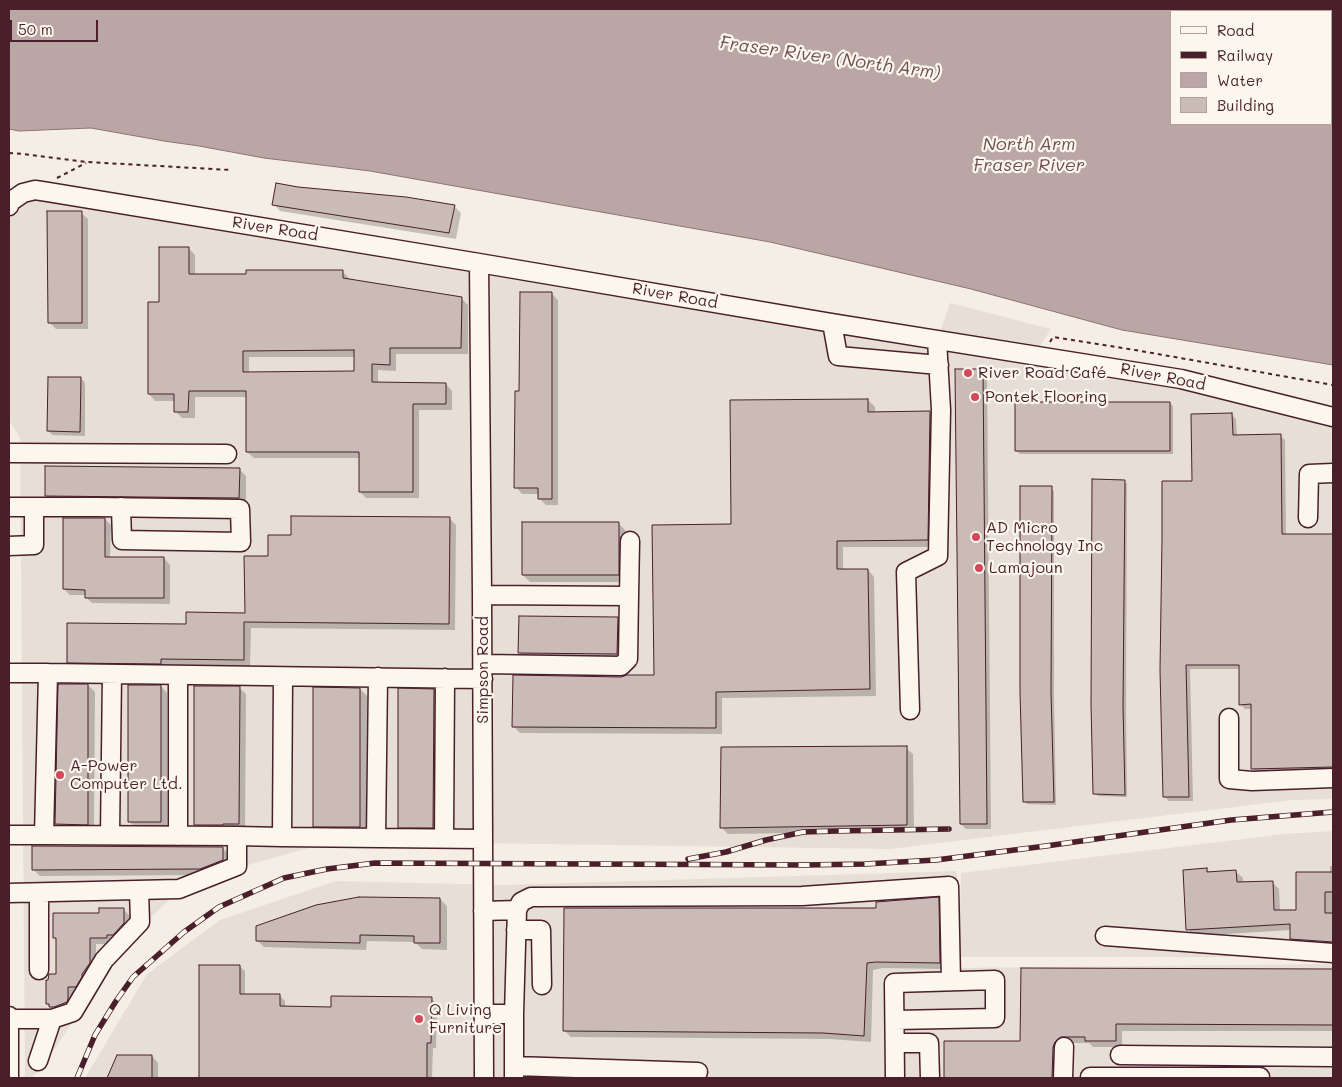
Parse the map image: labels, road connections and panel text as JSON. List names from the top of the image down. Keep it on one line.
{"streets":{"street":["River Road","Simpson Road"]},"crossings":[["River Road","Simpson Road"]],"water":["Fraser River (North Arm)","North Arm Fraser River"],"places":["River Road Café","Pontek Flooring","AD Micro Technology Inc","Lamajoun","A-Power Computer Ltd.","Q Living Furniture"],"legend":["Road","Railway","Water","Building"],"scale_bar":"50 m"}
